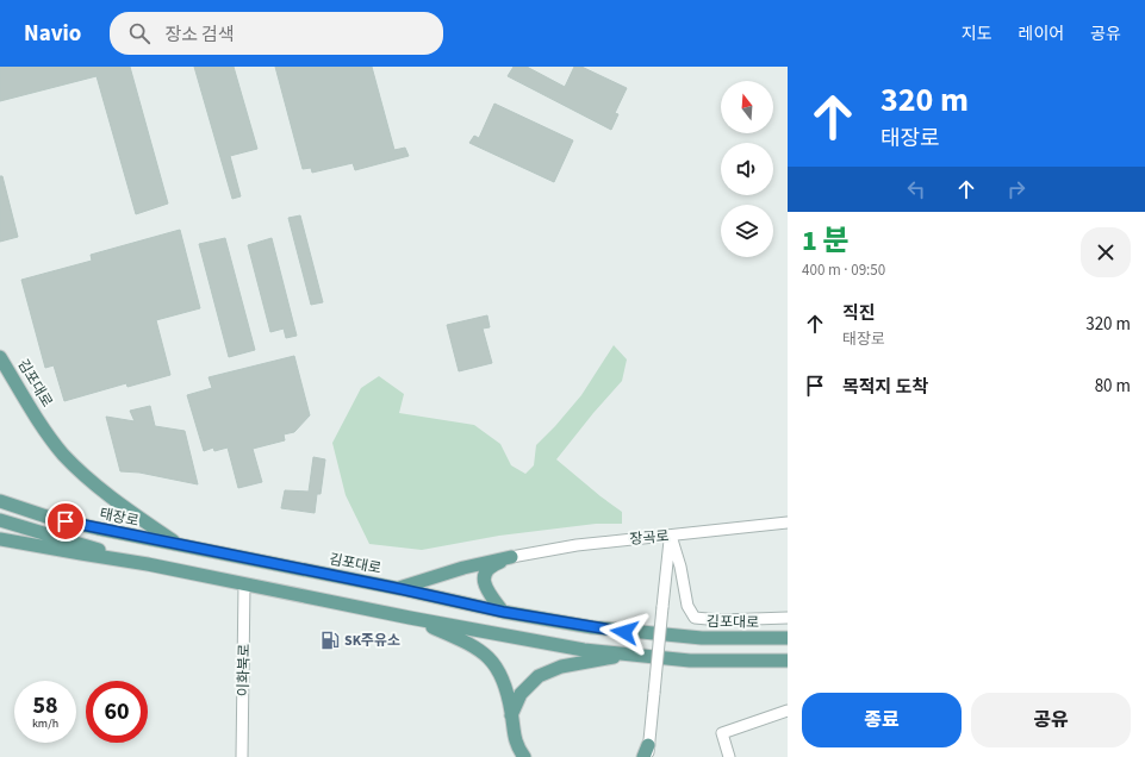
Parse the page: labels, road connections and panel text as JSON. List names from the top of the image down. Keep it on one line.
{"streets":{"main road":["김포대로","태장로"],"street":["장곡로","이화북로"]},"crossings":[["김포대로","태장로"]],"places":{"fuel station":["SK주유소"]},"north":"top","page":{"header":"Navio","search":"장소 검색","nav":["지도","레이어","공유"],"turn":["320 m","태장로"],"heading":["1 분","400 m · 09:50"],"list":[{"name":"직진","note":"태장로","value":"320 m"},{"name":"목적지 도착","value":"80 m"}],"speed":"58 km/h","limit":"60","buttons":["종료","공유"]}}
